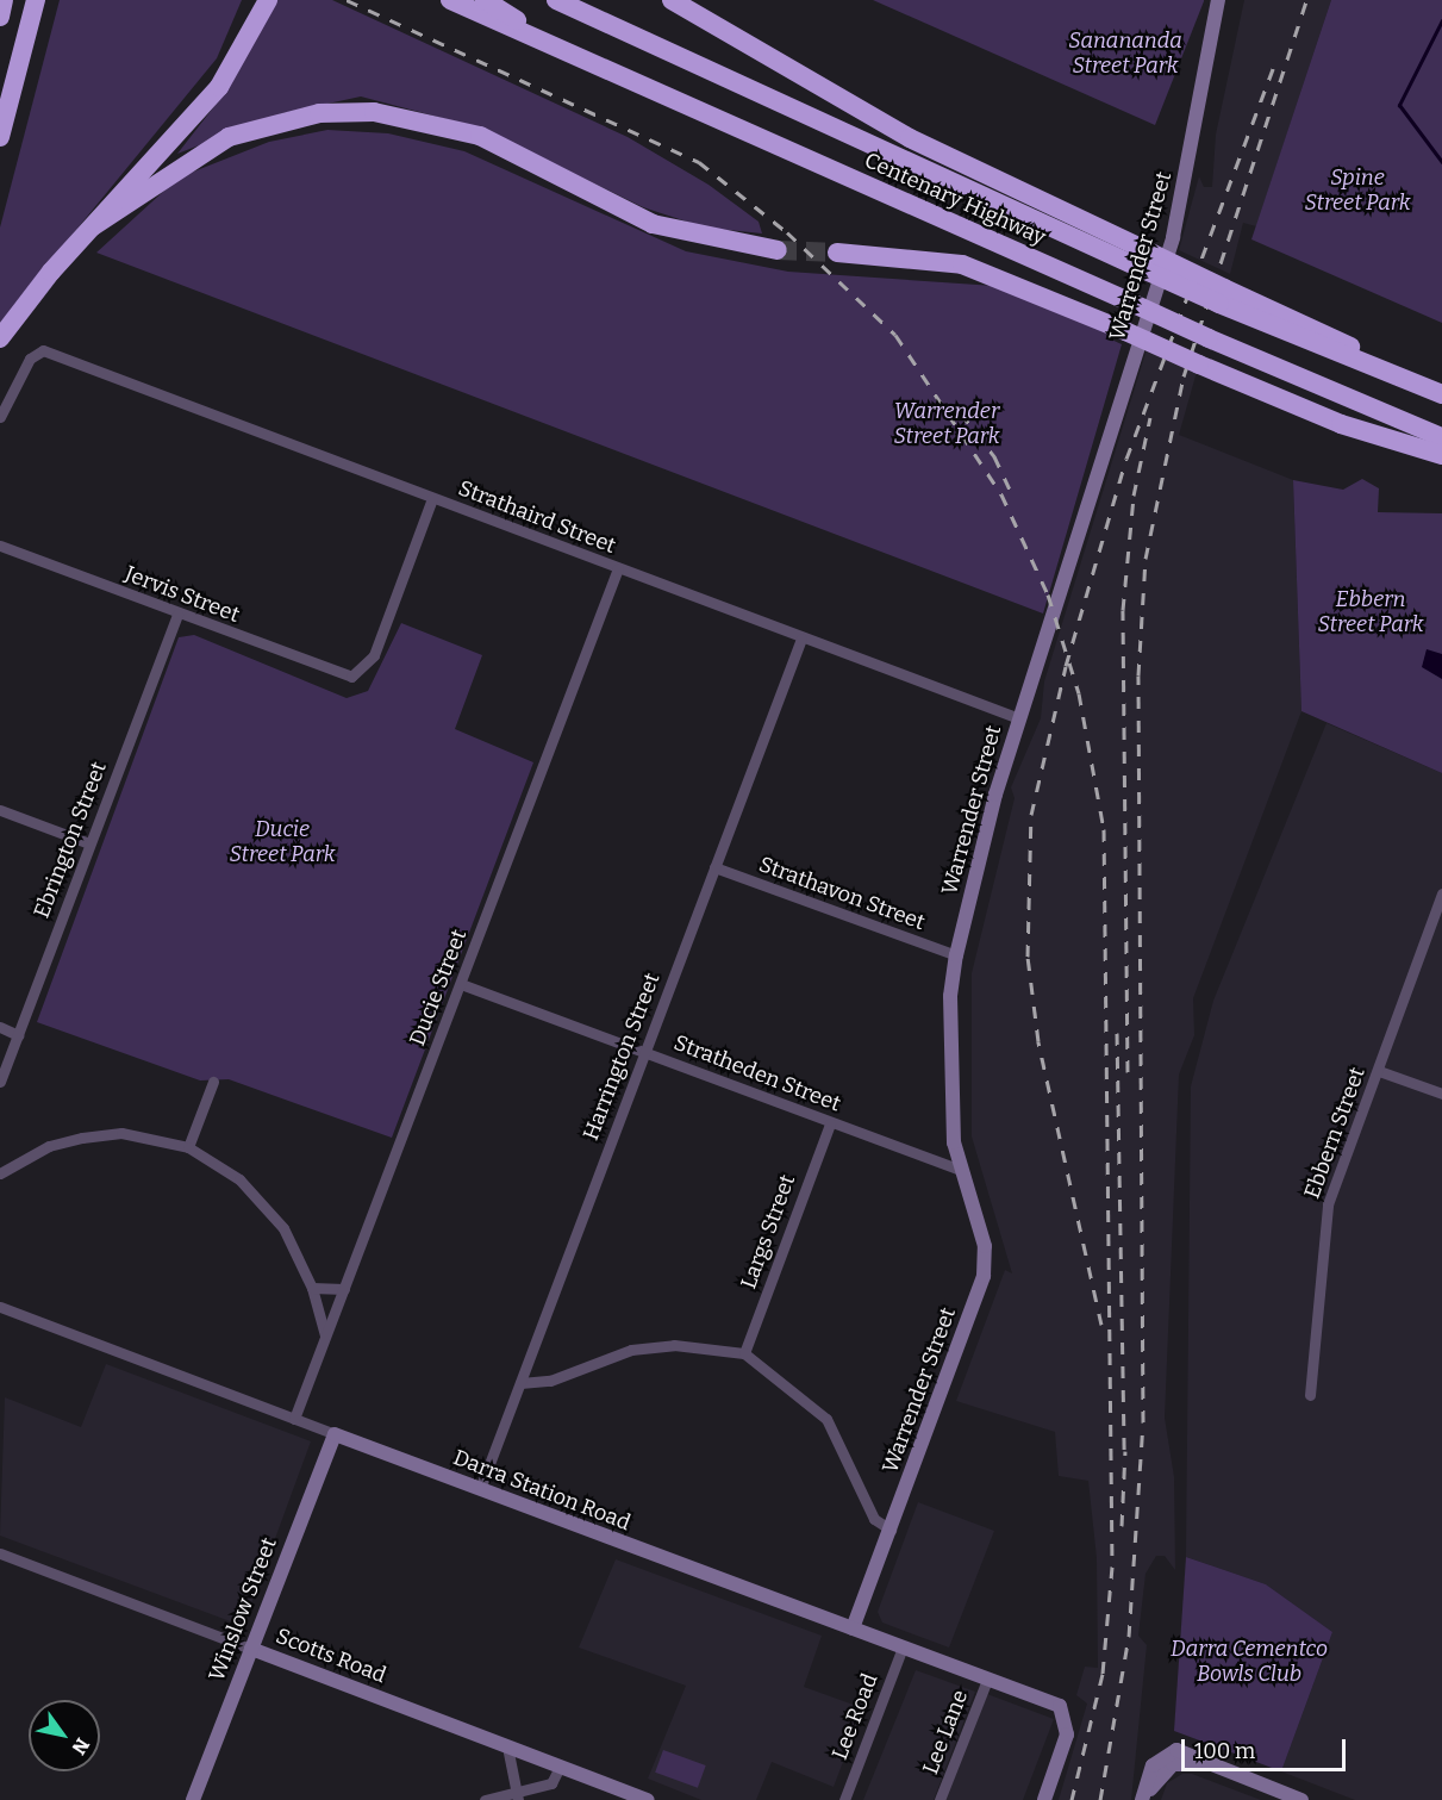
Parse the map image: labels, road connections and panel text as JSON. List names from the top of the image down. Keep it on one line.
{"streets":{"highway":["Centenary Highway"],"street":["Warrender Street","Strathaird Street","Jervis Street","Ebrington Street","Strathavon Street","Ducie Street","Harrington Street","Stratheden Street","Ebbern Street","Largs Street","Darra Station Road","Winslow Street","Scotts Road","Lee Road","Lee Lane"]},"crossings":[["Warrender Street","Strathaird Street"],["Warrender Street","Strathavon Street"],["Warrender Street","Stratheden Street"],["Warrender Street","Darra Station Road"],["Strathaird Street","Jervis Street"],["Strathaird Street","Ducie Street"],["Strathaird Street","Harrington Street"],["Jervis Street","Ebrington Street"],["Strathavon Street","Harrington Street"],["Ducie Street","Stratheden Street"],["Ducie Street","Darra Station Road"],["Harrington Street","Stratheden Street"],["Harrington Street","Darra Station Road"],["Stratheden Street","Largs Street"],["Darra Station Road","Winslow Street"],["Darra Station Road","Lee Road"],["Darra Station Road","Lee Lane"],["Winslow Street","Scotts Road"]],"parks":["Sanananda Street Park","Spine Street Park","Warrender Street Park","Ebbern Street Park","Ducie Street Park","Darra Cementco Bowls Club"],"scale_bar":"100 m","north":"bottom right"}
